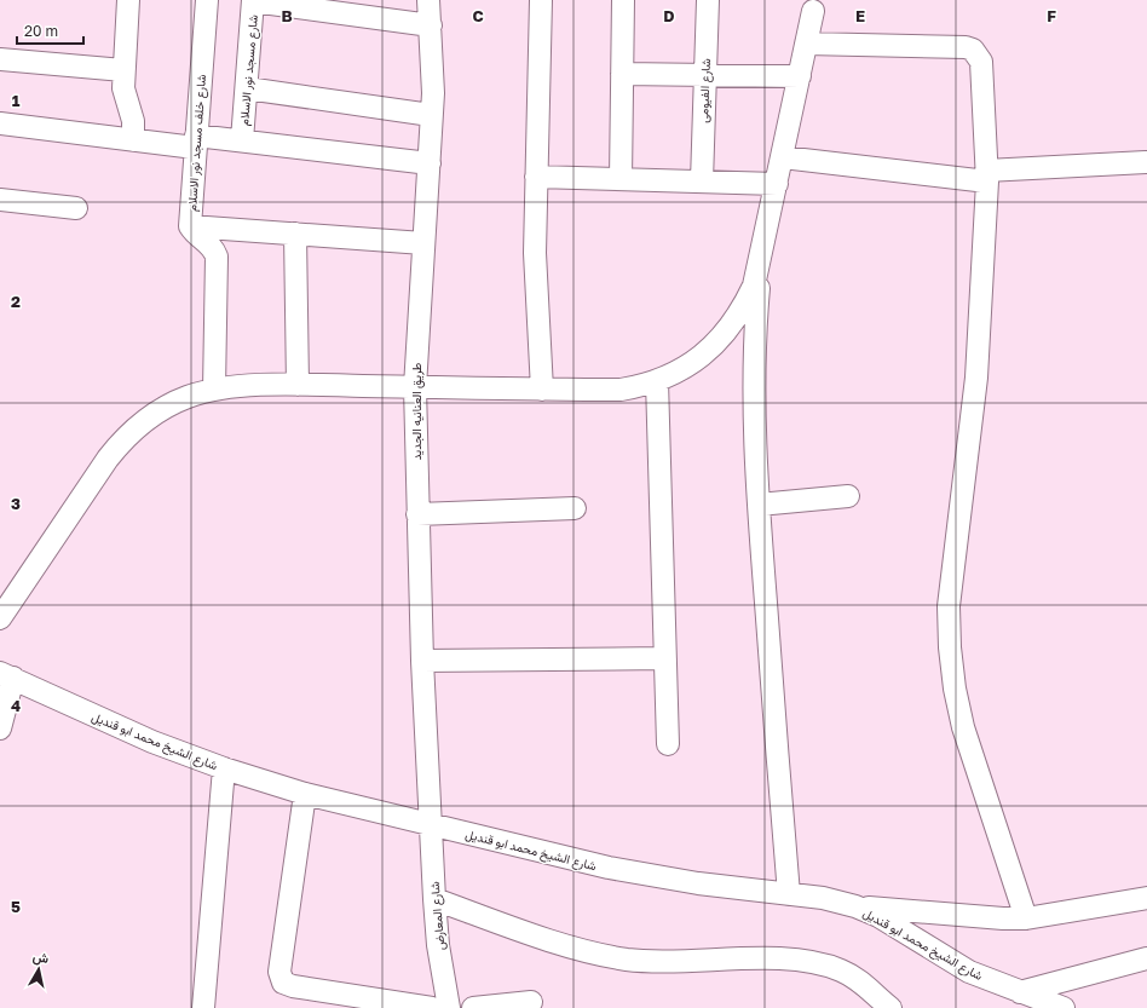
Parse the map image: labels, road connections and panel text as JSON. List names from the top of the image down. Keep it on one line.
{"streets":{"street":["شارع مسجد نور الاسلام","شارع الفيومى","شارع خلف مسجد نور الاسلام","طريق العنانيه الجديد","شارع الشيخ محمد ابو قنديل","شارع المعارض"]},"crossings":[["طريق العنانيه الجديد","شارع الشيخ محمد ابو قنديل"],["طريق العنانيه الجديد","شارع المعارض"],["شارع الشيخ محمد ابو قنديل","شارع المعارض"]],"scale_bar":"20 m","north":"top","grid":{"columns":["B","C","D","E","F"],"rows":["1","2","3","4","5"]}}
